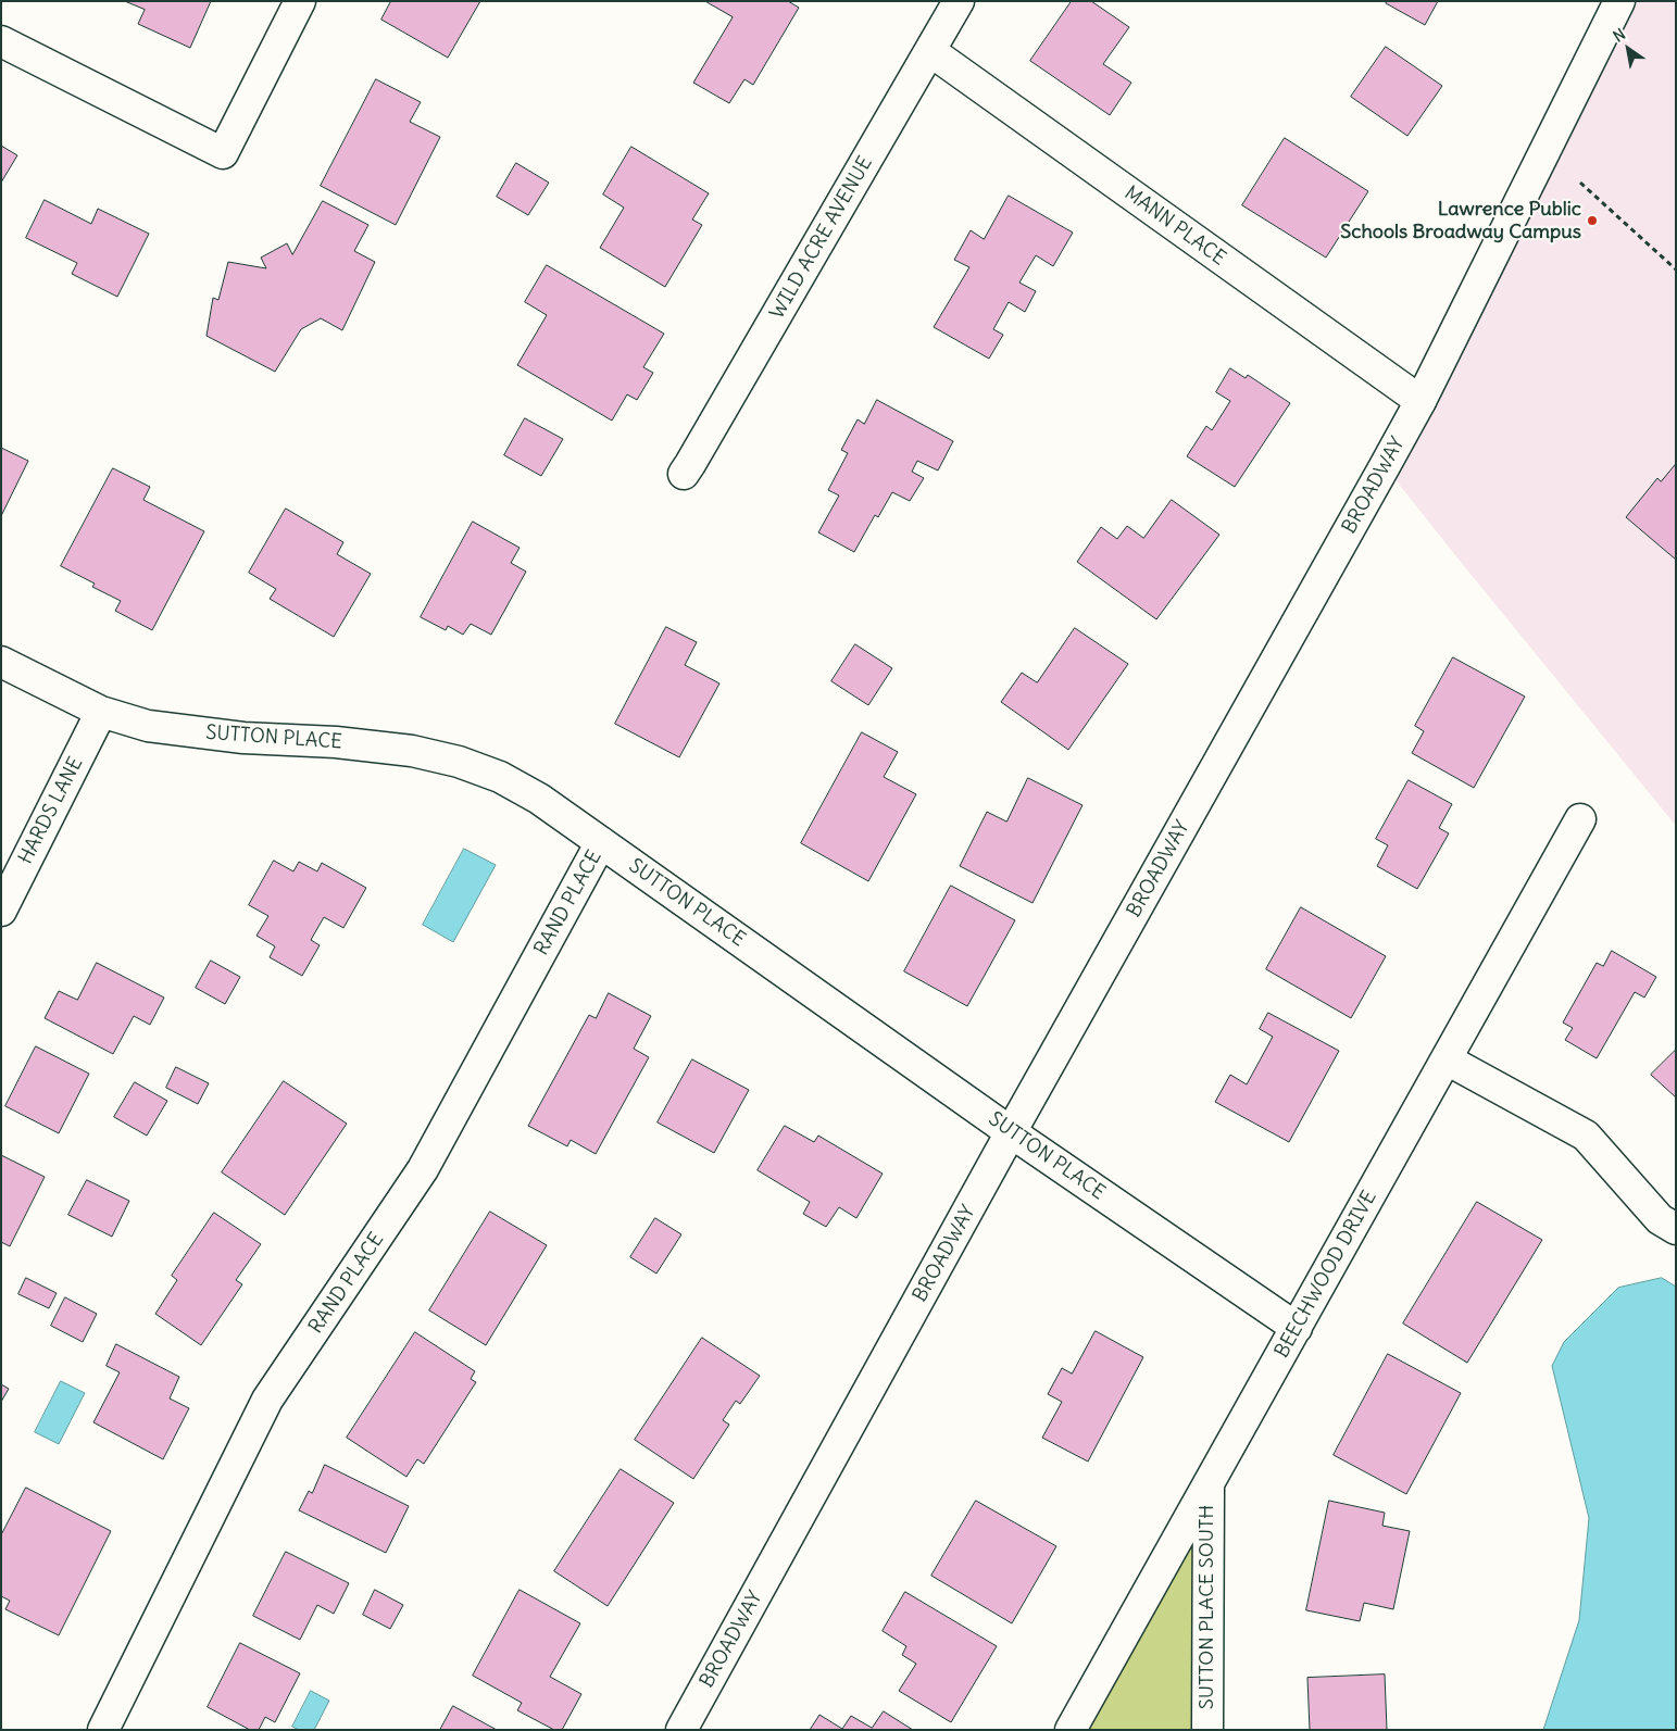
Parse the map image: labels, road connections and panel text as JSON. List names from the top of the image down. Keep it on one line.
{"streets":{"street":["MANN PLACE","WILD ACRE AVENUE","BROADWAY","SUTTON PLACE","HARDS LANE","RAND PLACE","BEECHWOOD DRIVE","SUTTON PLACE SOUTH"]},"crossings":[["MANN PLACE","WILD ACRE AVENUE"],["MANN PLACE","BROADWAY"],["BROADWAY","SUTTON PLACE"],["SUTTON PLACE","HARDS LANE"],["SUTTON PLACE","RAND PLACE"],["SUTTON PLACE","BEECHWOOD DRIVE"],["BEECHWOOD DRIVE","SUTTON PLACE SOUTH"]],"places":["Lawrence Public Schools Broadway Campus"],"north":"top left"}
